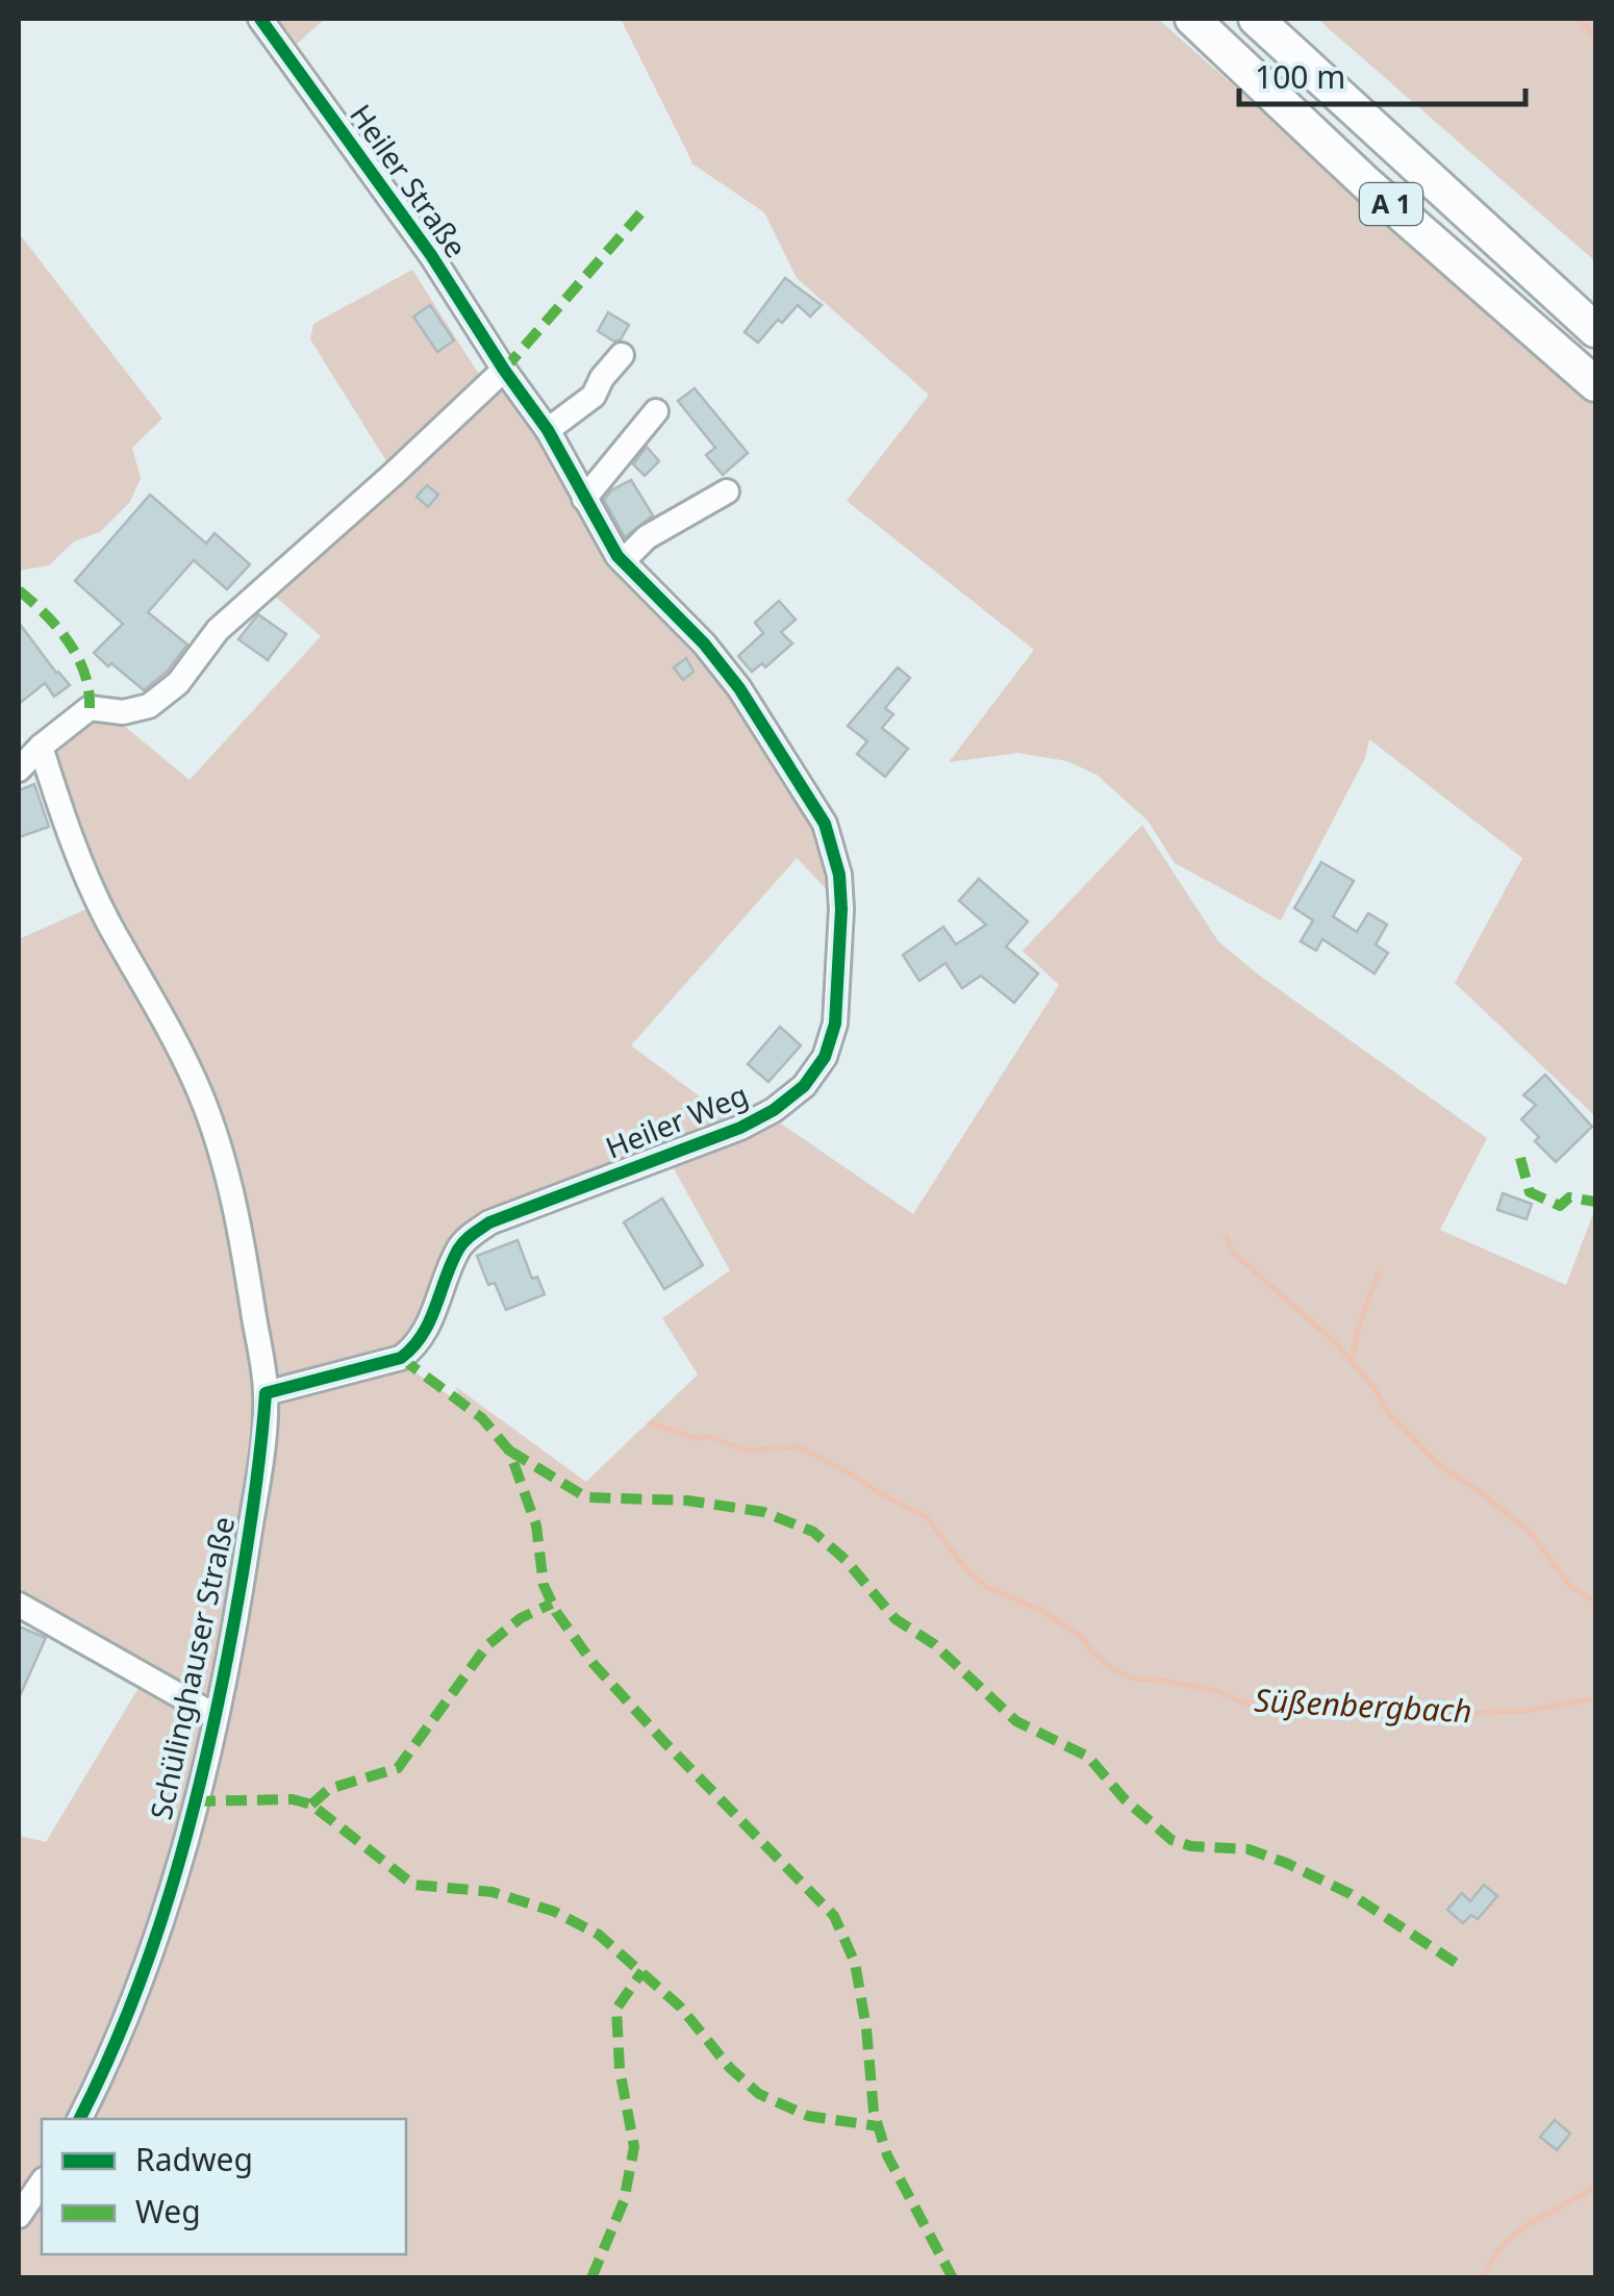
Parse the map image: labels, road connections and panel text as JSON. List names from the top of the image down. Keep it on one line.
{"streets":{"highway":["A 1"],"street":["Heiler Straße","Heiler Weg","Schülinghauser Straße"]},"crossings":[["Heiler Straße","Heiler Weg"],["Heiler Weg","Schülinghauser Straße"]],"water":["Süßenbergbach"],"legend":["Radweg","Weg"],"scale_bar":"100 m"}
